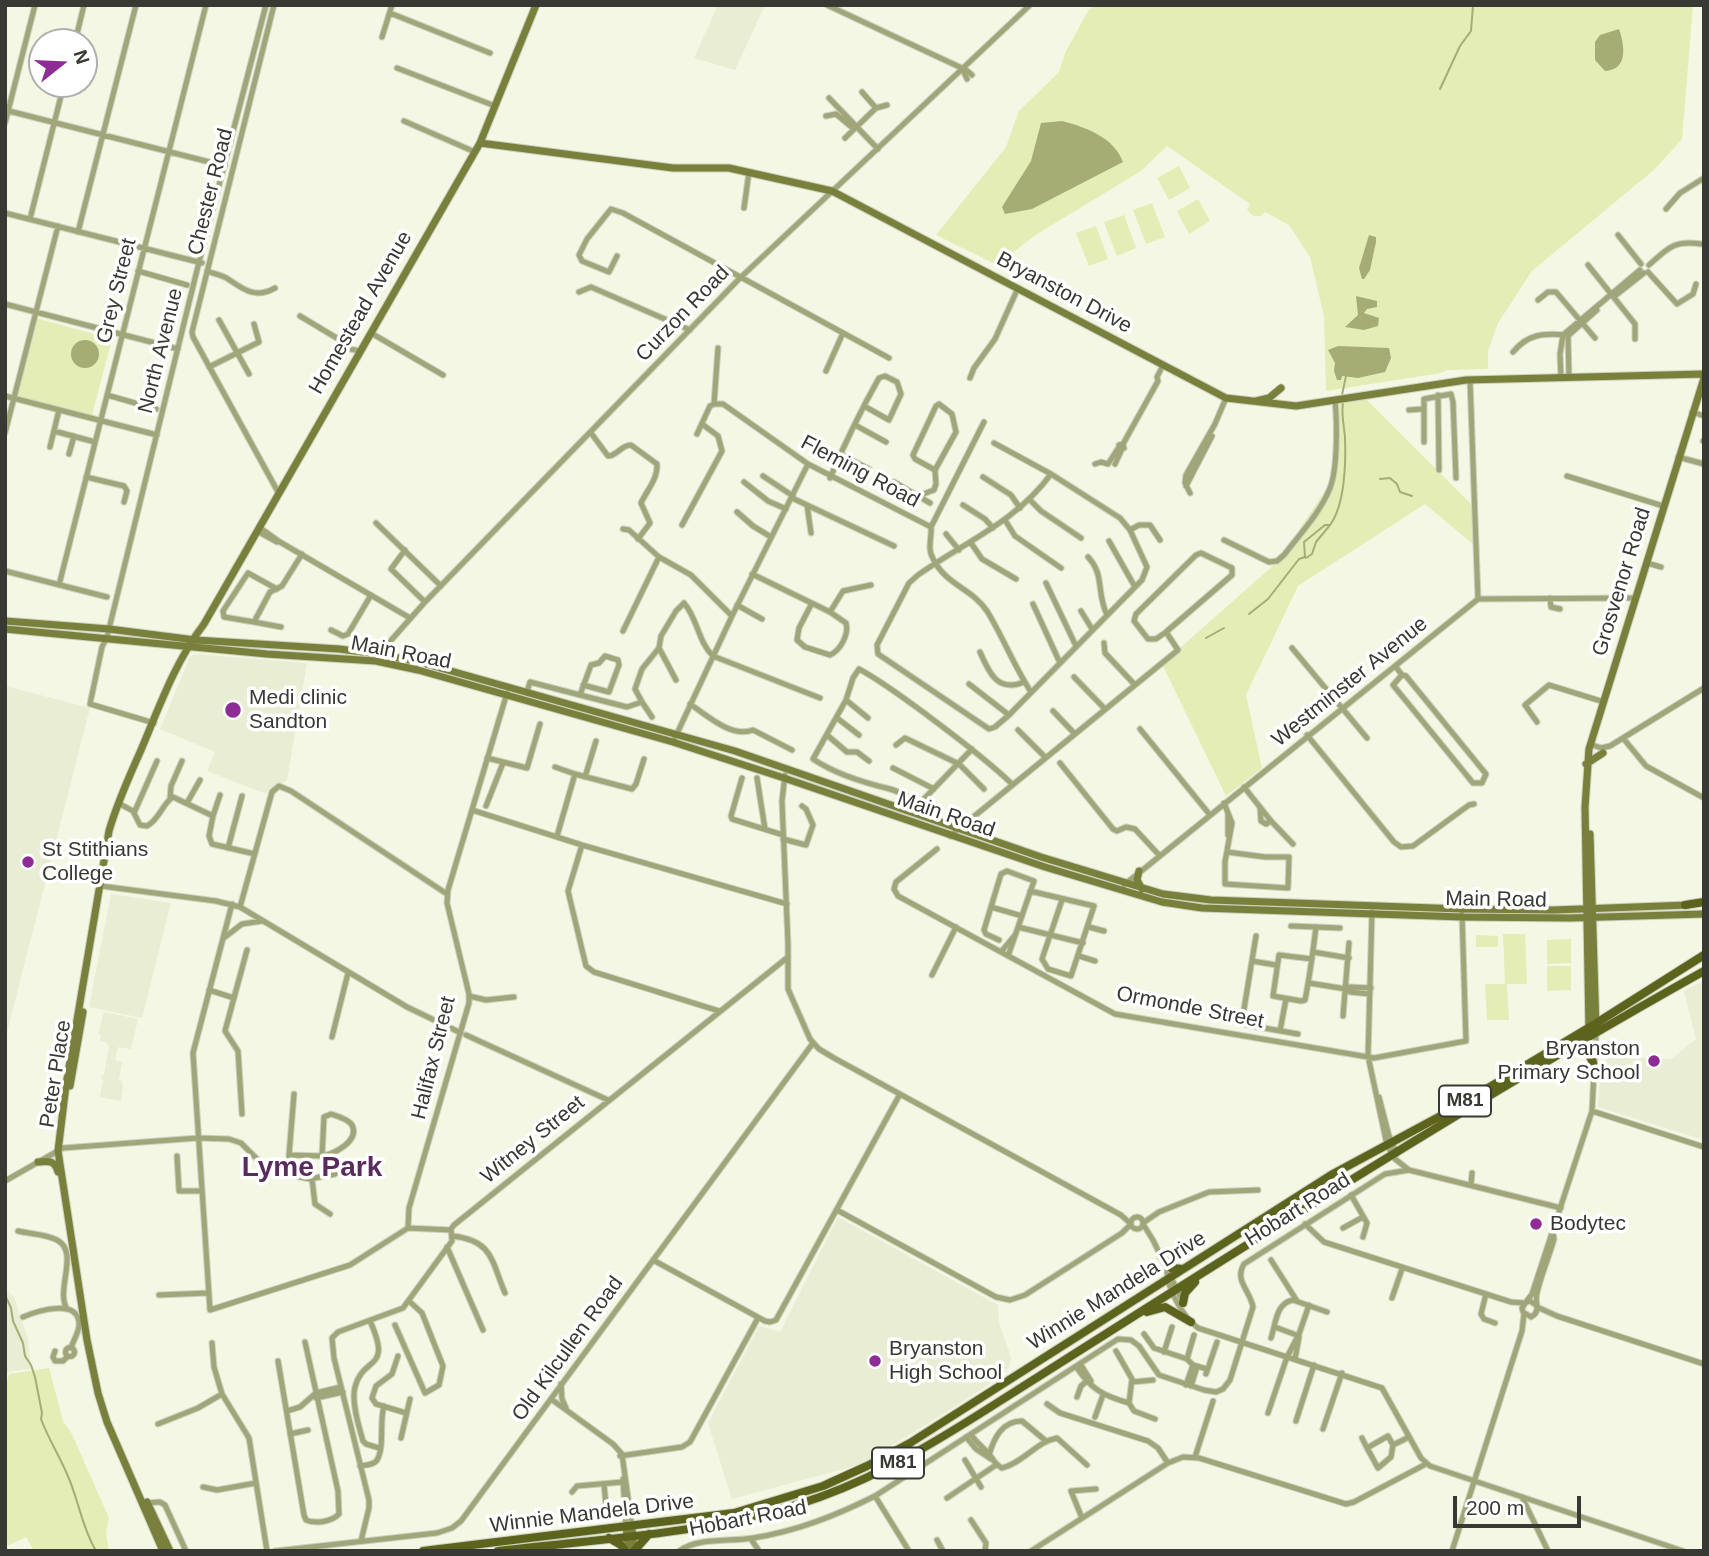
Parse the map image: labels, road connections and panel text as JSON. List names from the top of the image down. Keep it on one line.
{"streets":{"main road":["Bryanston Drive","Homestead Avenue","Grosvenor Road","Main Road","Peter Place","M81","Winnie Mandela Drive"],"street":["Chester Road","Grey Street","Curzon Road","North Avenue","Fleming Road","Westminster Avenue","Ormonde Street","Halifax Street","Witney Street","Hobart Road","Old Kilcullen Road"]},"crossings":[["Chester Road","Homestead Avenue"],["Bryanston Drive","Homestead Avenue"],["Bryanston Drive","Curzon Road"],["Bryanston Drive","Grosvenor Road"],["Homestead Avenue","Main Road"],["Homestead Avenue","Peter Place"],["Curzon Road","Main Road"],["North Avenue","Peter Place"],["Grosvenor Road","Main Road"],["Grosvenor Road","Hobart Road"],["Grosvenor Road","Winnie Mandela Drive"],["Main Road","Westminster Avenue"],["Main Road","Ormonde Street"],["Main Road","Halifax Street"],["Main Road","Peter Place"],["Witney Street","Old Kilcullen Road"]],"districts":["Lyme Park"],"places":["Medi clinic Sandton","St Stithians College","Bryanston Primary School","Bodytec","Bryanston High School"],"scale_bar":"200 m","north":"right"}
